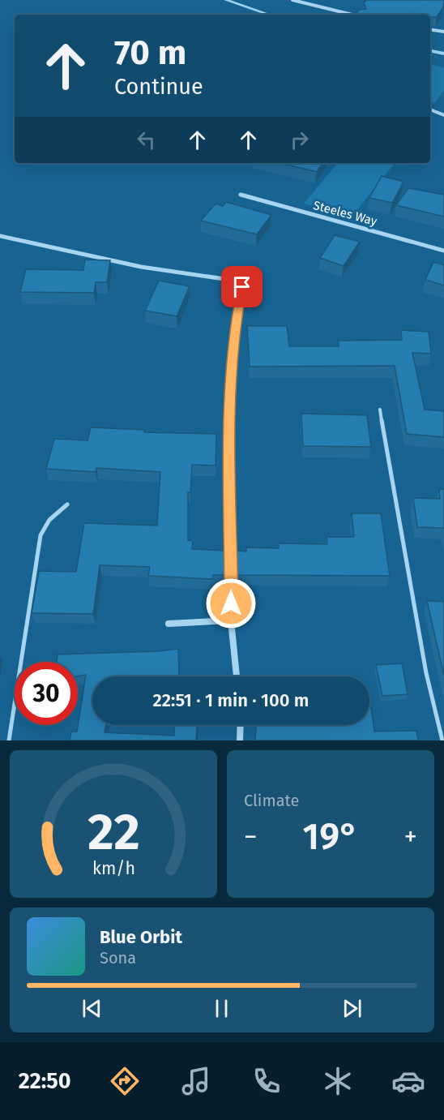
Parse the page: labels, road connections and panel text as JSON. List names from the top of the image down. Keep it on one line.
{"streets":{"street":["Steeles Way"]},"page":{"turn":["70 m","Continue"],"limit":"30","trip":"22:51 · 1 min · 100 m","tile":"Climate","heat":["−","19°","+"],"song":["Blue Orbit","Sona"],"tabs":"22:50","gauge":["22","km/h"]}}
